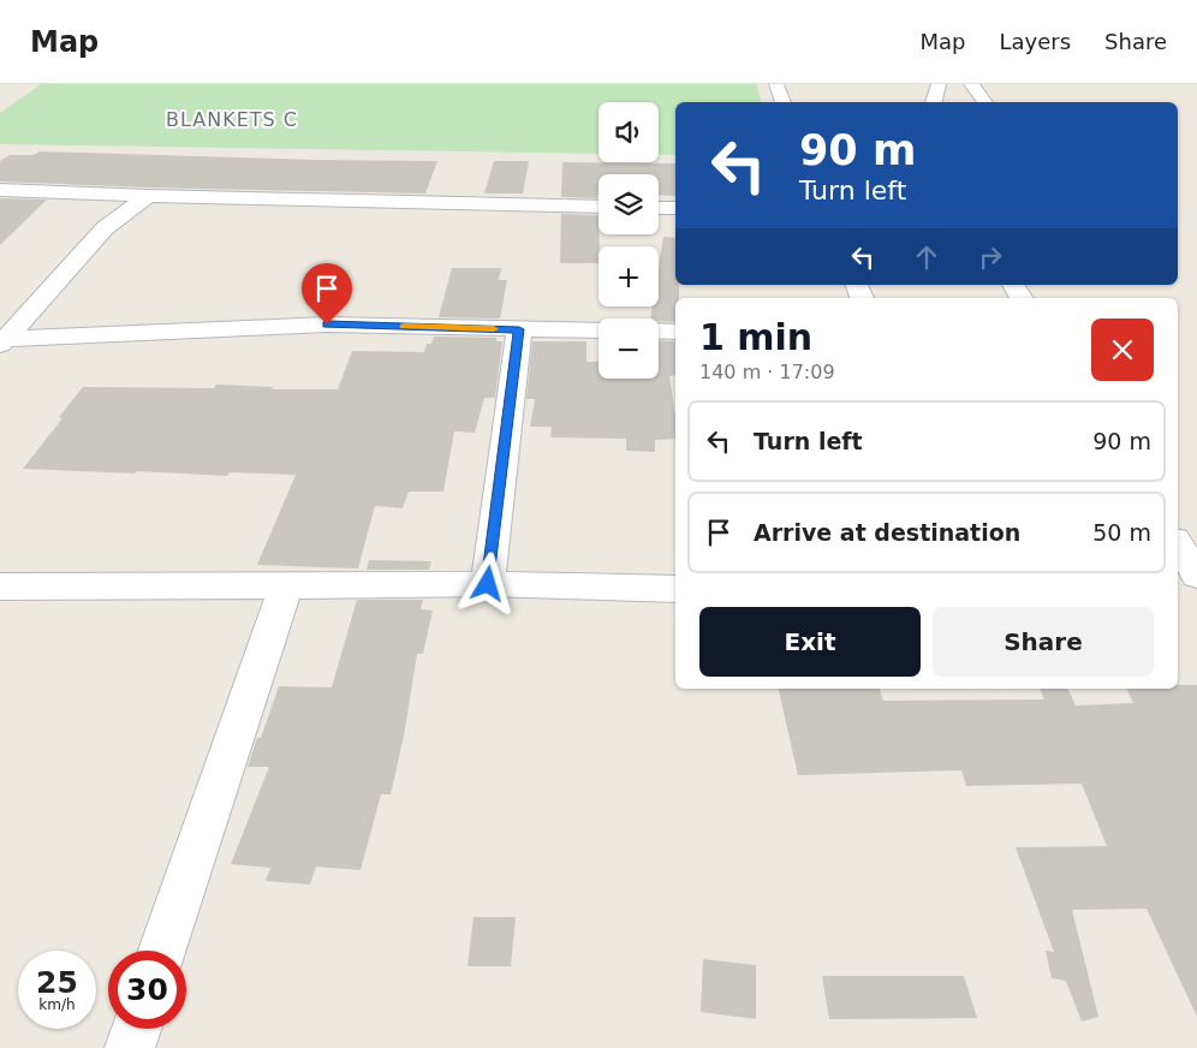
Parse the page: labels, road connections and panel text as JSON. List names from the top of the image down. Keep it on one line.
{"districts":["BLANKETS C"],"page":{"header":"Map","nav":["Map","Layers","Share"],"map_buttons":["+","−"],"turn":["90 m","Turn left"],"heading":["1 min","140 m · 17:09"],"list":[{"name":"Turn left","value":"90 m"},{"name":"Arrive at destination","value":"50 m"}],"buttons":["Exit","Share"],"speed":"25 km/h","limit":"30"}}
